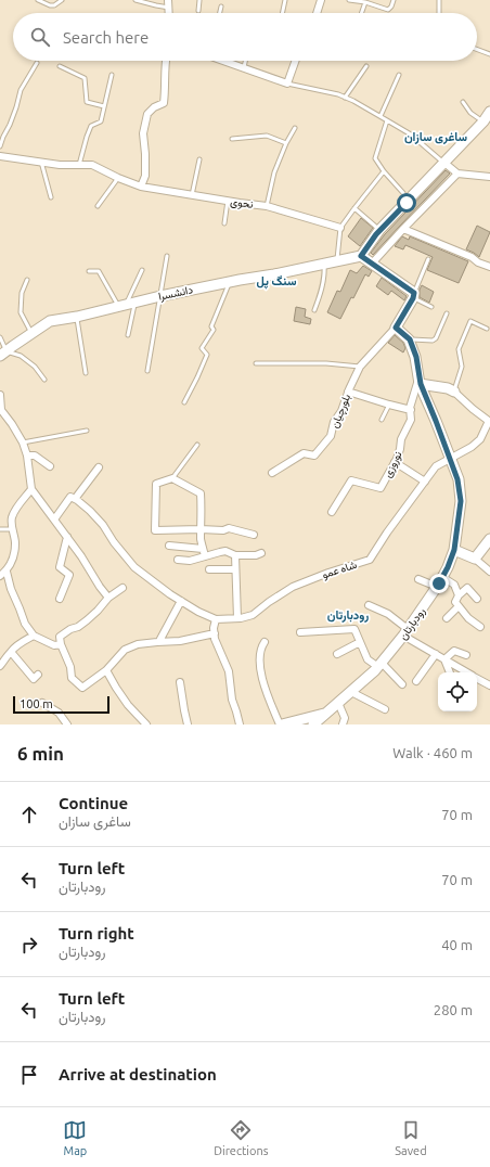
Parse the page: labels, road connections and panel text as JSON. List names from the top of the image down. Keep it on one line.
{"streets":{"street":["نحوی","دانشسرا","بلورچیان","نوروزی","شاه عمو","رودبارتان"]},"crossings":[["نوروزی","رودبارتان"],["شاه عمو","رودبارتان"]],"districts":["ساغری سازان","سنگ پل","رودبارتان"],"scale_bar":"100 m","page":{"search":"Search here","scale":"100 m","heading":["6 min","Walk · 460 m"],"list":[["Continue","ساغری سازان","70 m"],["Turn left","رودبارتان","70 m"],["Turn right","رودبارتان","40 m"],["Turn left","رودبارتان","280 m"],"Arrive at destination"],"nav":["Map","Directions","Saved"]}}
